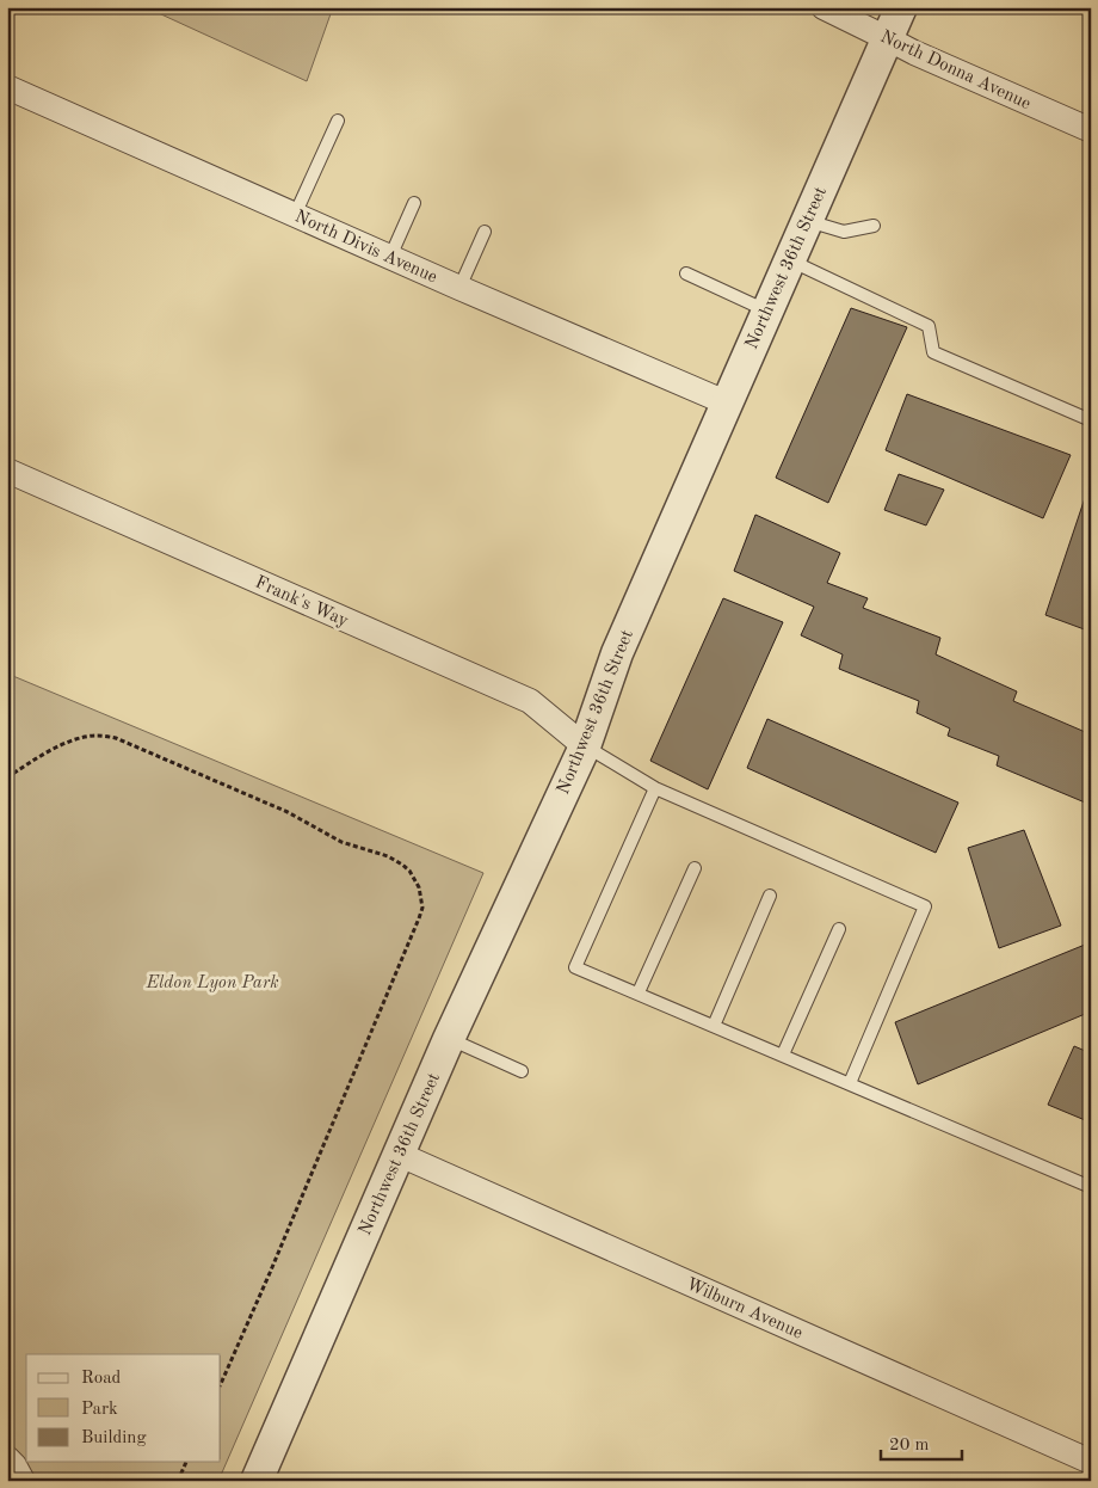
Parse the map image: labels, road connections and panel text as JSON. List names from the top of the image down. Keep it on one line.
{"streets":{"street":["North Donna Avenue","North Divis Avenue","Northwest 36th Street","Frank's Way","Wilburn Avenue"]},"crossings":[["North Donna Avenue","Northwest 36th Street"],["North Divis Avenue","Northwest 36th Street"],["Northwest 36th Street","Frank's Way"],["Northwest 36th Street","Wilburn Avenue"]],"parks":["Eldon Lyon Park"],"legend":["Road","Park","Building"],"scale_bar":"20 m"}
